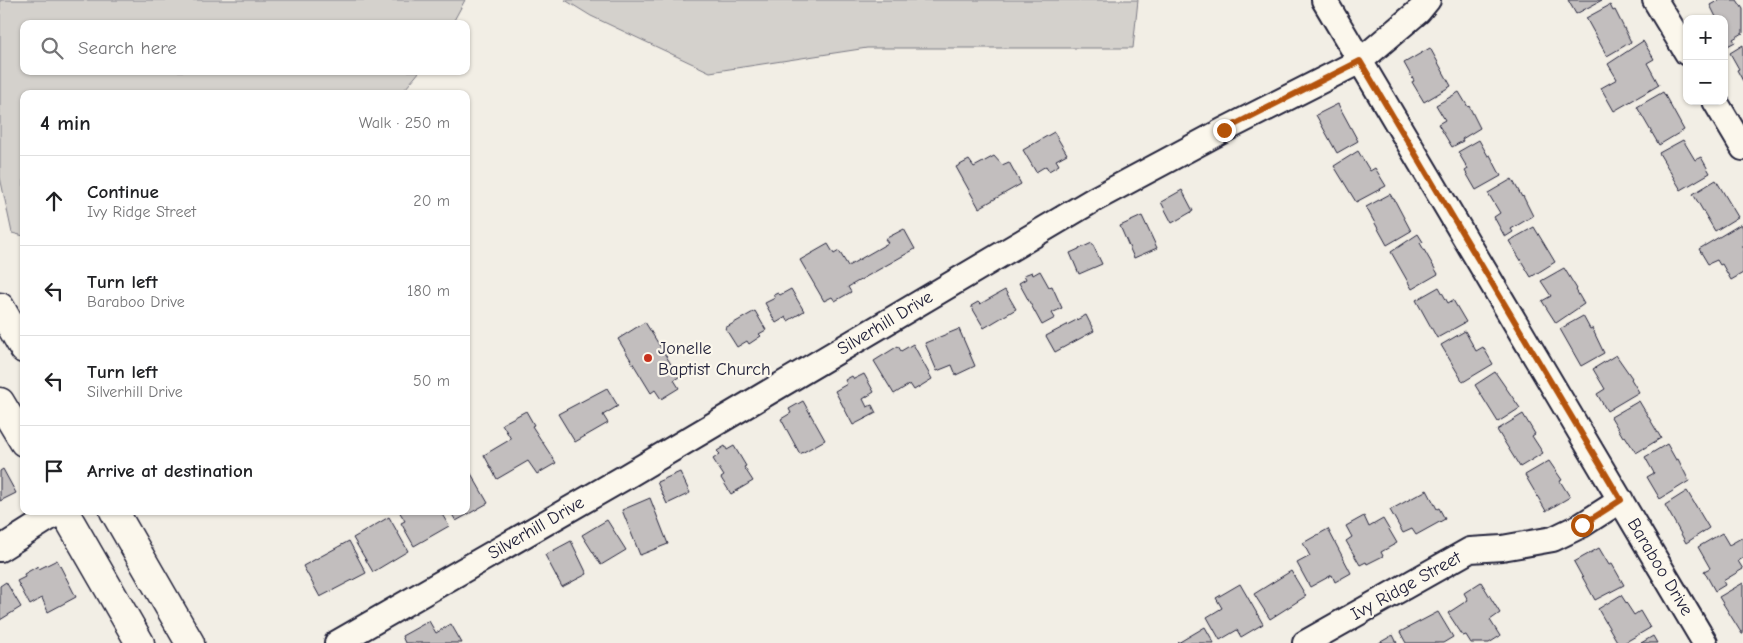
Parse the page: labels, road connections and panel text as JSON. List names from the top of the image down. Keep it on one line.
{"streets":{"street":["Silverhill Drive","Baraboo Drive","Ivy Ridge Street"]},"crossings":[["Silverhill Drive","Baraboo Drive"],["Baraboo Drive","Ivy Ridge Street"]],"places":["Jonelle Baptist Church"],"page":{"map_buttons":["+","−"],"search":"Search here","heading":["4 min","Walk · 250 m"],"list":[["Continue","Ivy Ridge Street","20 m"],["Turn left","Baraboo Drive","180 m"],["Turn left","Silverhill Drive","50 m"],"Arrive at destination"]}}
